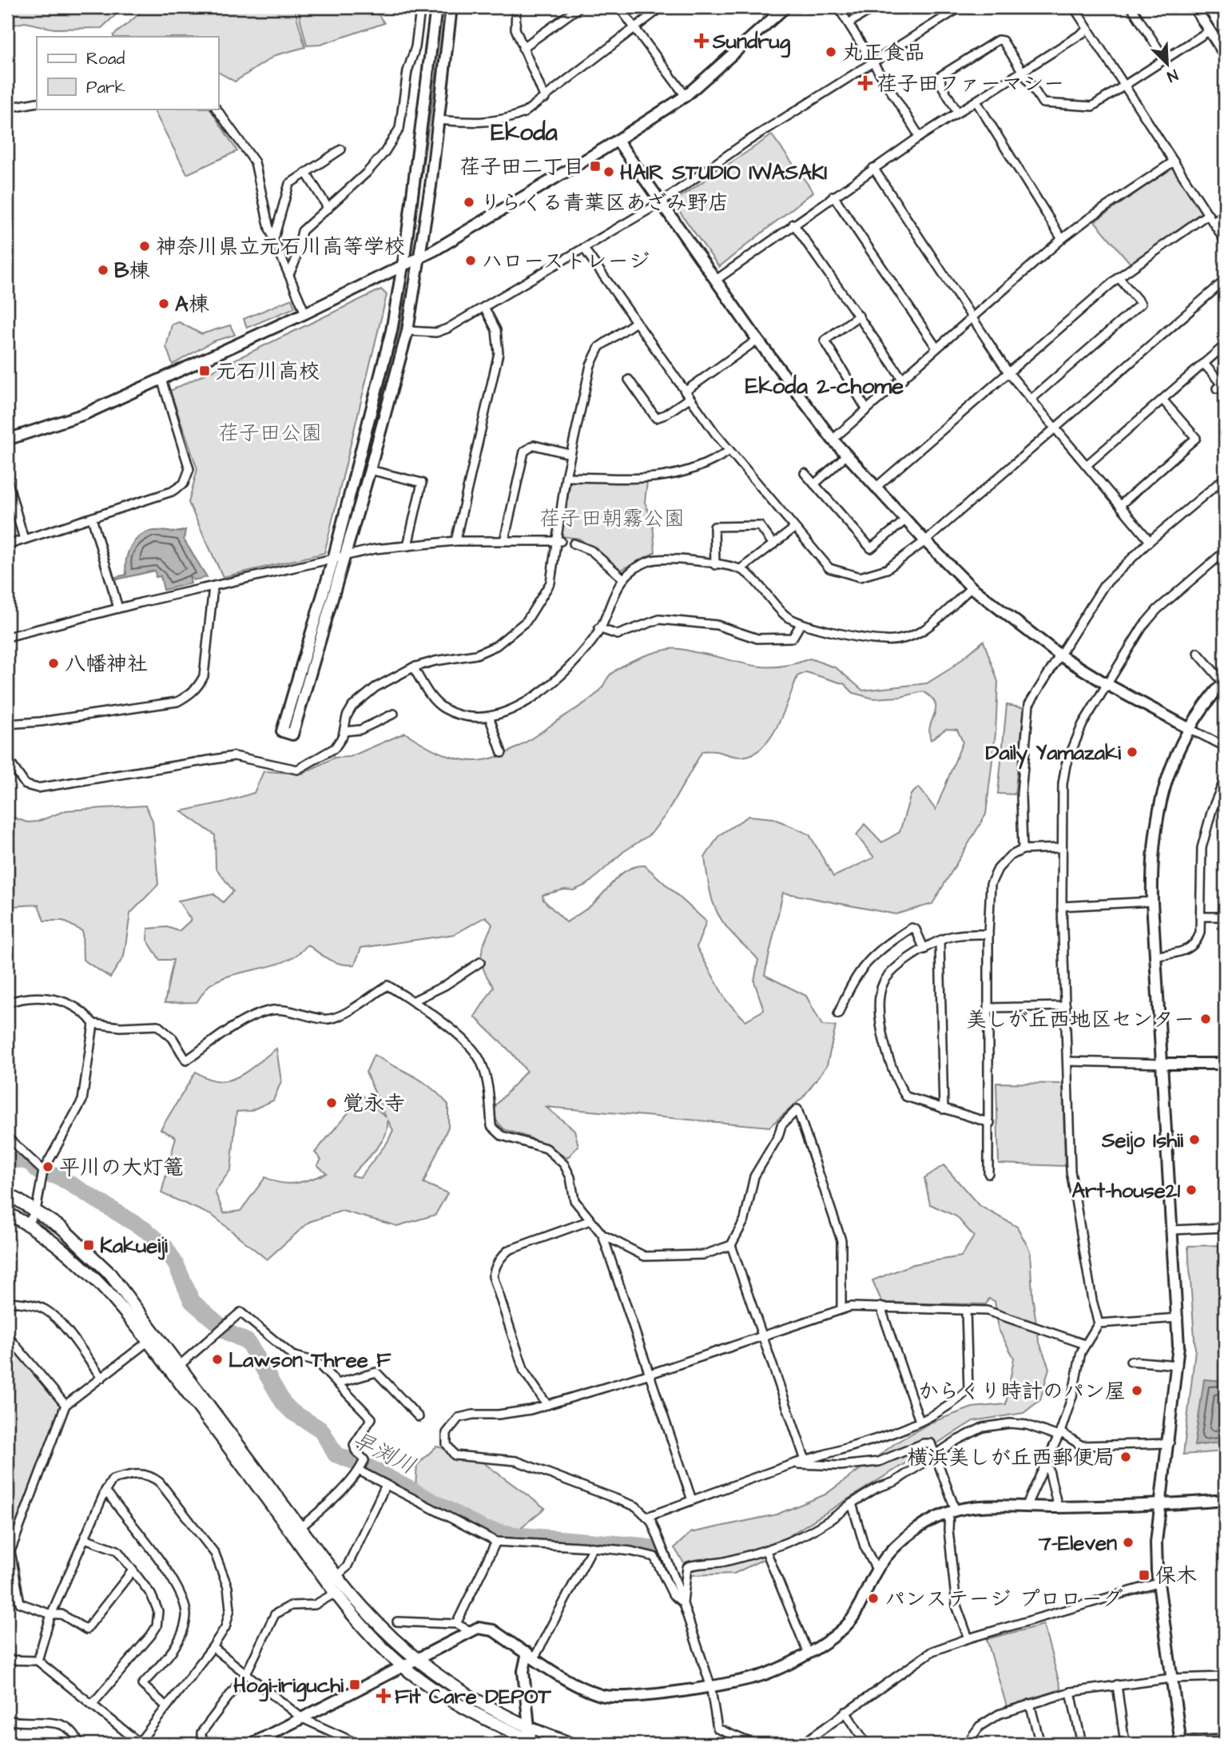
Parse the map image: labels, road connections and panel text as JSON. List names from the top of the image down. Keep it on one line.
{"districts":["Ekoda","Ekoda 2-chome"],"water":["早渕川"],"parks":["荏子田公園","荏子田朝霧公園"],"places":{"health":["Sundrug","荏子田ファーマシー","Fit Care DEPOT"],"other":["丸正食品","HAIR STUDIO IWASAKI","りらくる青葉区あざみ野店","神奈川県立元石川高等学校","ハローストレージ","B棟","A棟","八幡神社","Daily Yamazaki","美しが丘西地区センター","覚永寺","Seijo Ishii","平川の大灯篭","Art-house21","Lawson Three F","からくり時計のパン屋","横浜美しが丘西郵便局","7-Eleven","パンステージ プロローグ"],"transit":["荏子田二丁目","元石川高校","Kakueiji","保木","Hogi-iriguchi"]},"legend":["Road","Park"],"north":"bottom right"}
